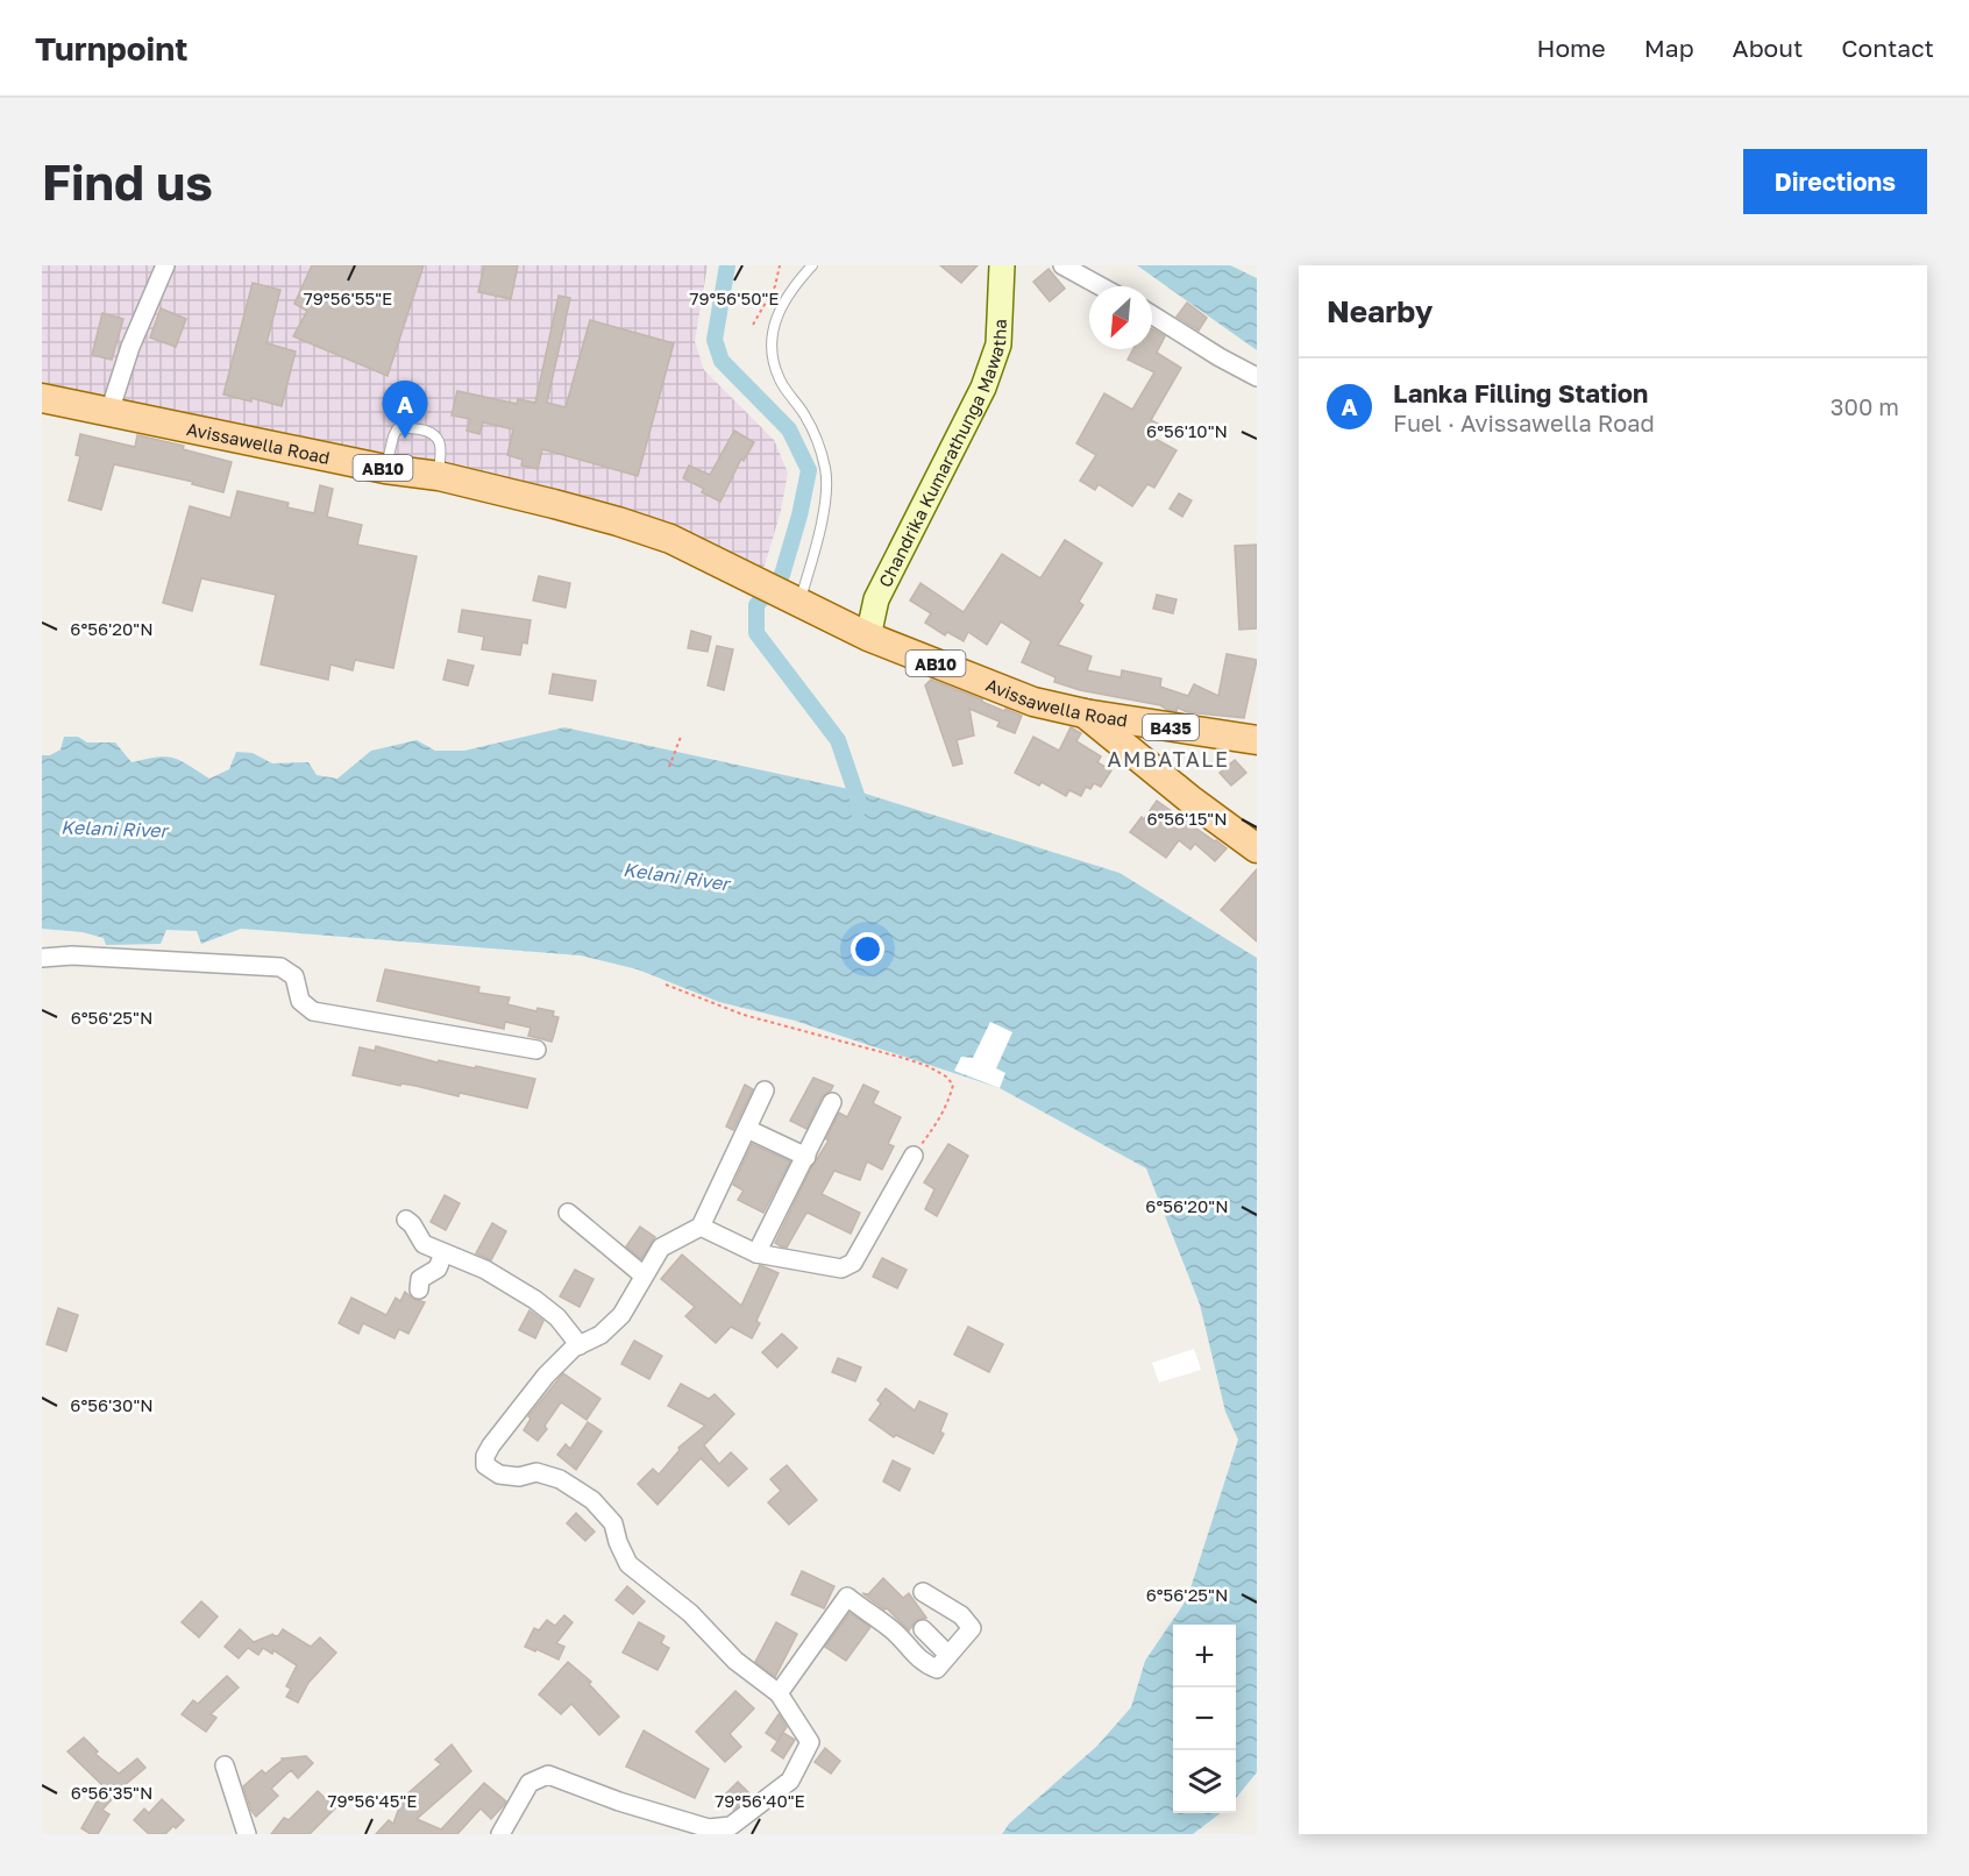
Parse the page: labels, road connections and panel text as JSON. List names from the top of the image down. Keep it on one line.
{"streets":{"main road":["Avissawella Road","Chandrika Kumarathunga Mawatha","AB10","B435"]},"crossings":[["Avissawella Road","Chandrika Kumarathunga Mawatha"],["Avissawella Road","AB10"]],"districts":["AMBATALE"],"water":["Kelani River"],"north":"bottom left","page":{"header":"Turnpoint","nav":["Home","Map","About","Contact"],"buttons":"Directions","title":"Find us","heading":"Nearby","list":[{"mark":"A","name":"Lanka Filling Station","note":"Fuel · Avissawella Road","value":"300 m"}],"pins":"A","map_buttons":["+","−"]},"coordinates":["79°56'55\"E","79°56'50\"E","6°56'10\"N","6°56'20\"N","6°56'15\"N","6°56'25\"N","6°56'30\"N","6°56'35\"N","79°56'45\"E","79°56'40\"E"]}
